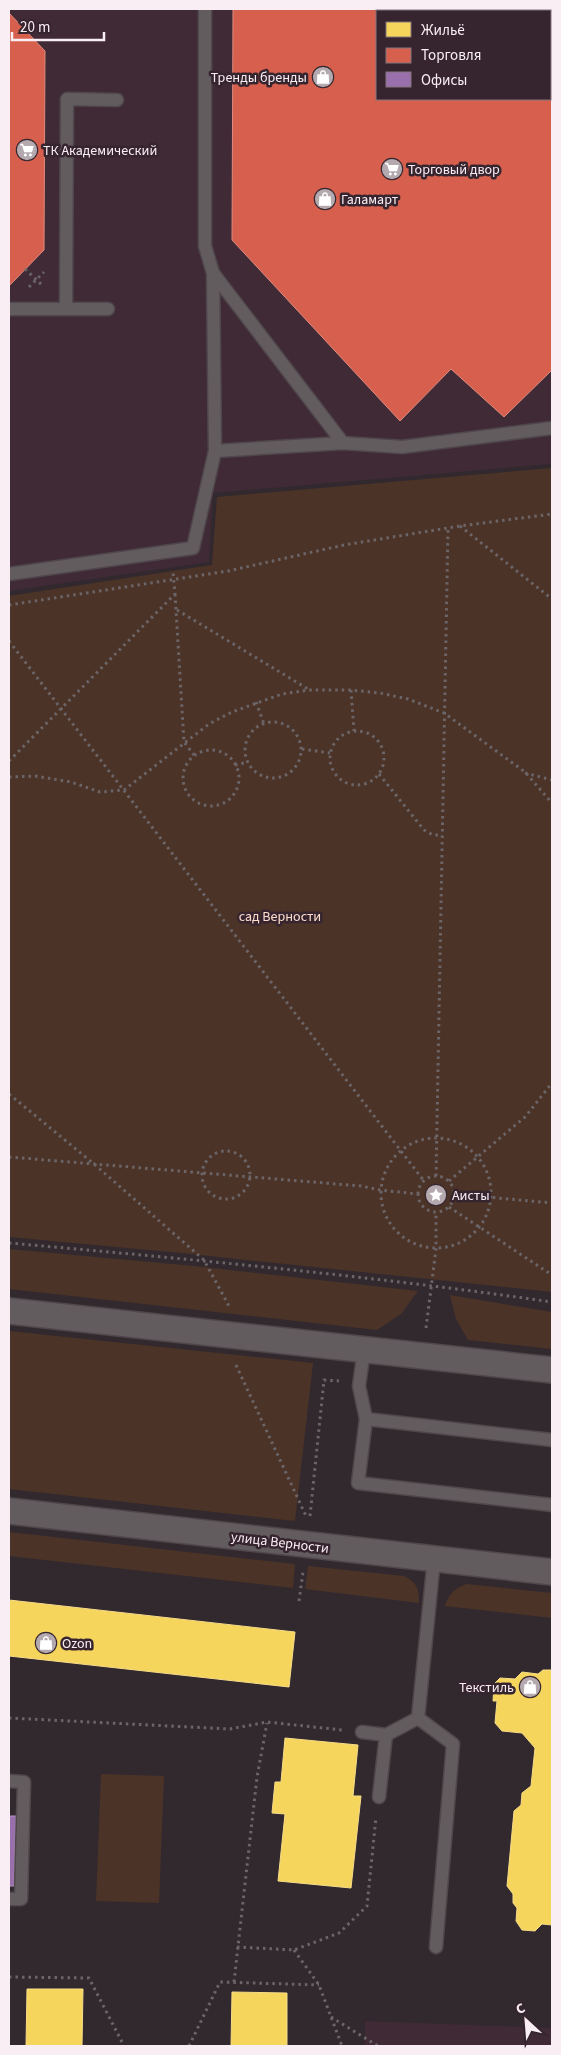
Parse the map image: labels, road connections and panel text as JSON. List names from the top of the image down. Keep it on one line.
{"streets":{"street":["улица Верности"]},"parks":["сад Верности"],"places":{"shop":["Тренды бренды","Галамарт","Ozon","Текстиль"],"supermarket":["ТК Академический","Торговый двор"],"place":["Аисты"]},"legend":["Жильё","Торговля","Офисы"],"scale_bar":"20 m","north":"top left"}
